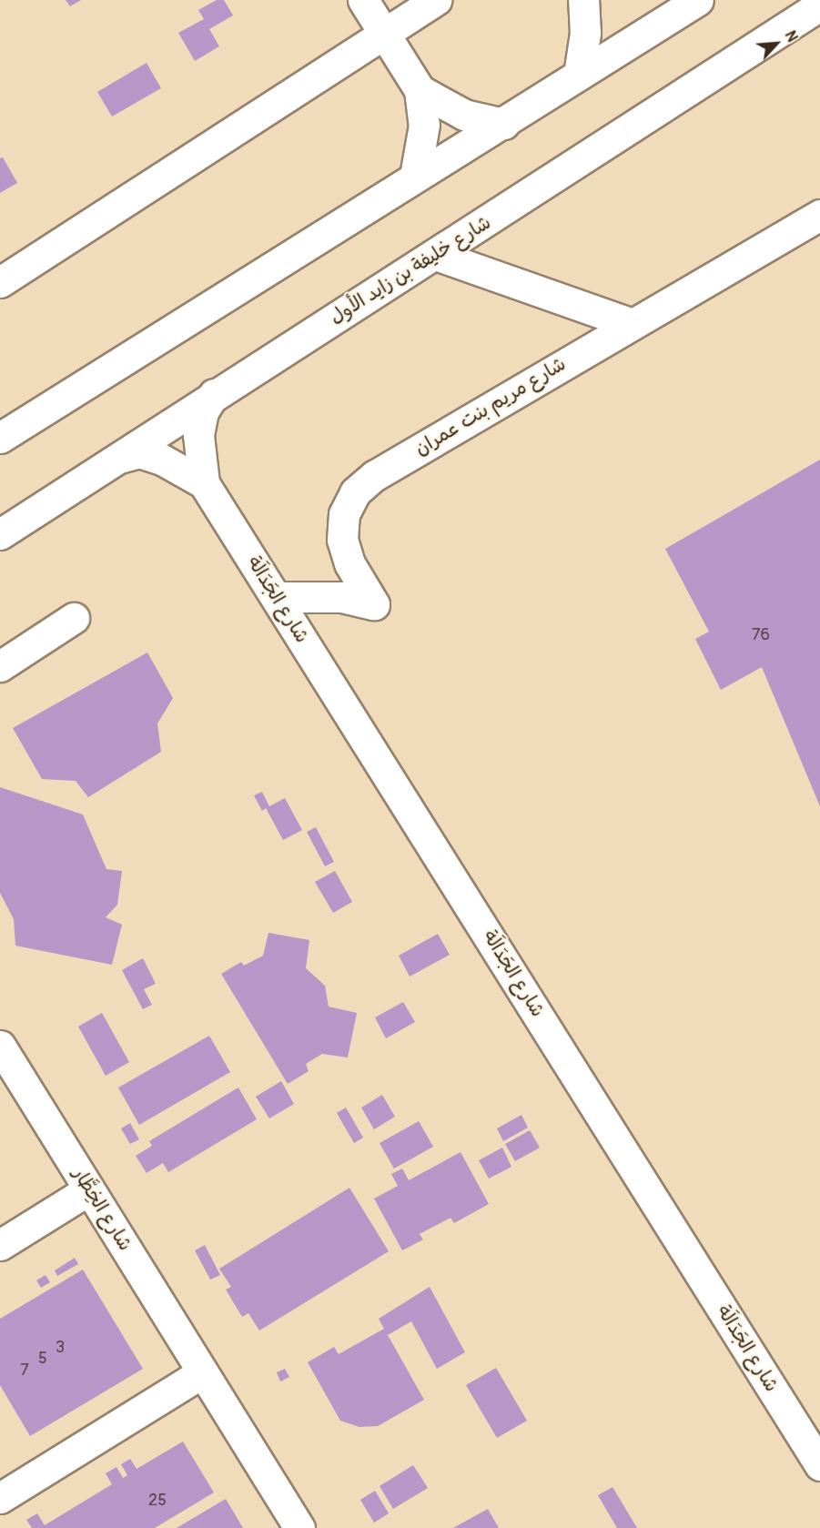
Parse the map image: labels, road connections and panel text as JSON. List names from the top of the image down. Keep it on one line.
{"streets":{"street":["شارع خليفة بن زايد الأول","شارع مريم بنت عمران","شارع الجَدَالَة","شارع الخِطَّار"]},"crossings":[["شارع خليفة بن زايد الأول","شارع الجَدَالَة"],["شارع مريم بنت عمران","شارع الجَدَالَة"]],"house_numbers":["76","3","5","7","25"],"north":"top right"}
